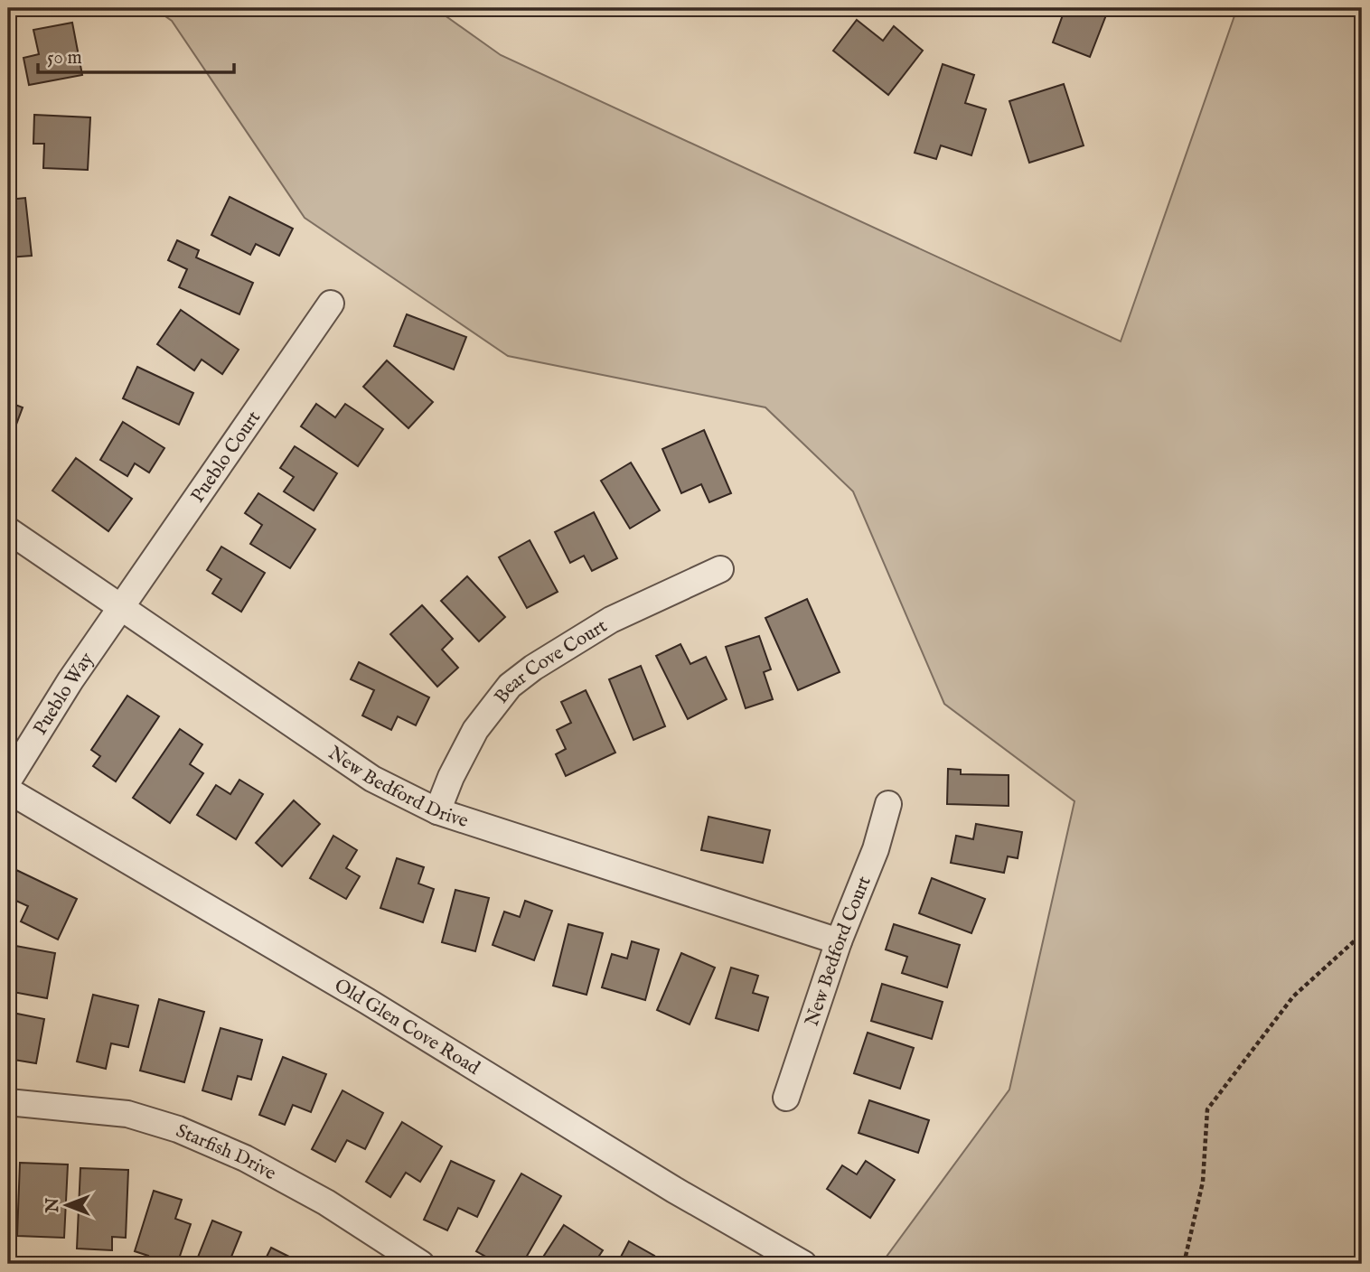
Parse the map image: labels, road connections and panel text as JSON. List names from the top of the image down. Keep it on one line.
{"streets":{"street":["Pueblo Court","Bear Cove Court","Pueblo Way","New Bedford Drive","New Bedford Court","Old Glen Cove Road","Starfish Drive"]},"crossings":[["Pueblo Court","Pueblo Way"],["Pueblo Court","New Bedford Drive"],["Bear Cove Court","New Bedford Drive"],["Pueblo Way","New Bedford Drive"],["New Bedford Drive","New Bedford Court"]],"scale_bar":"50 m","north":"left"}
